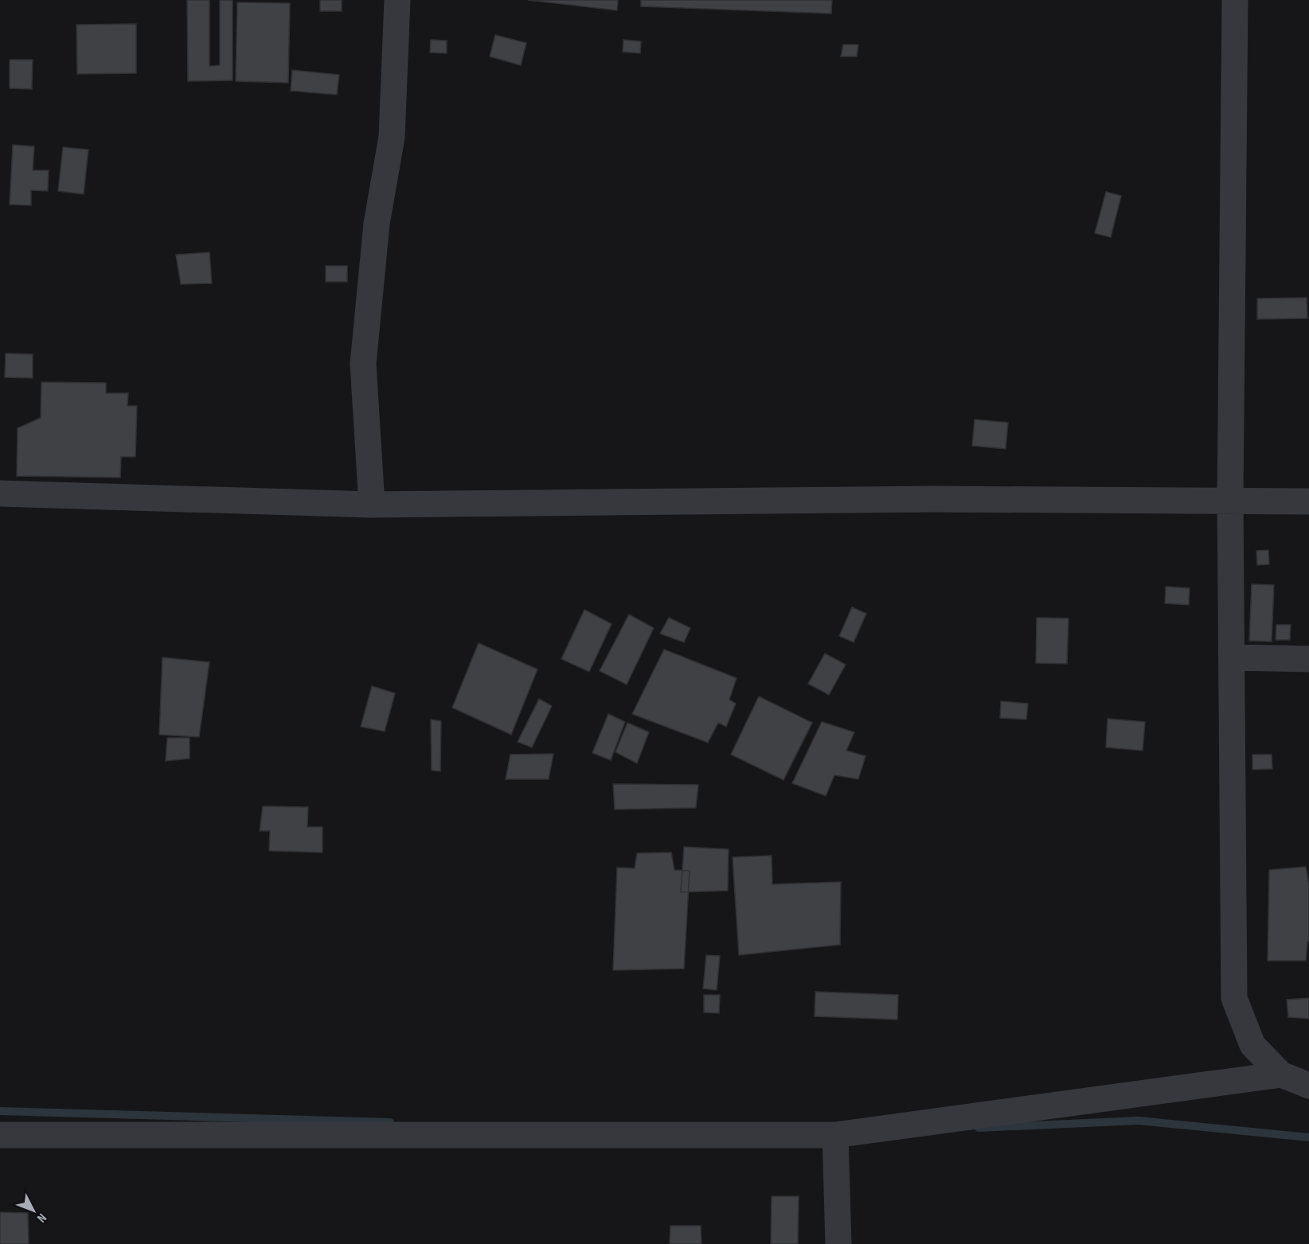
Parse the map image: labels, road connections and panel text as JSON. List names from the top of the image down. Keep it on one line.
{"north":"bottom right"}
